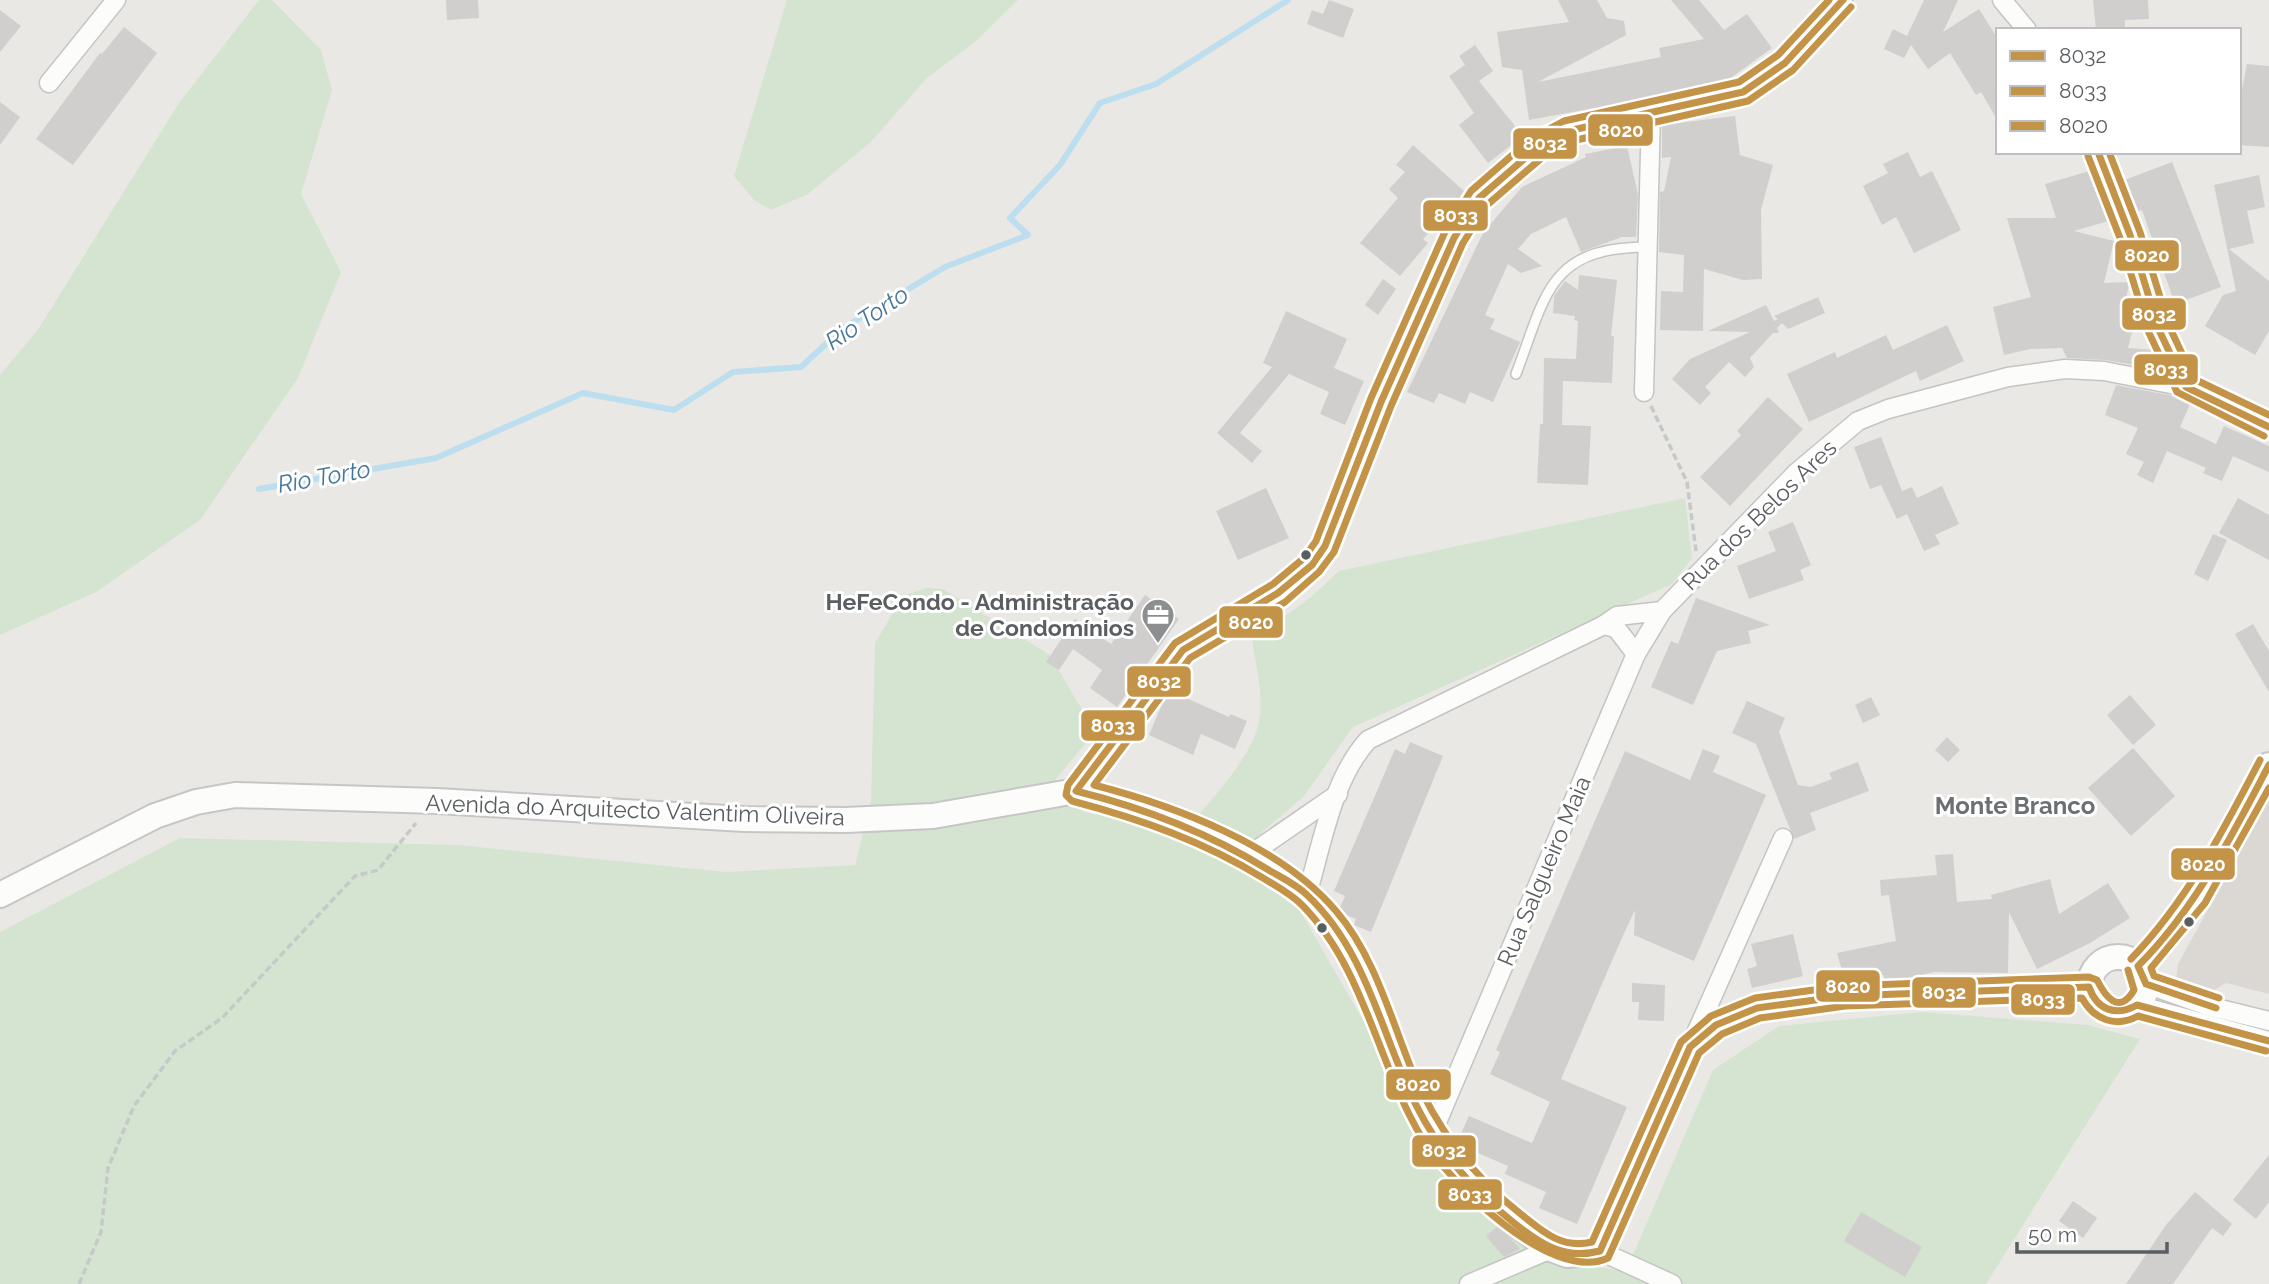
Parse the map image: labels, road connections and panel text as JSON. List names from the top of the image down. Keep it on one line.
{"streets":{"street":["Rua dos Belos Ares","Avenida do Arquitecto Valentim Oliveira","Rua Salgueiro Maia"]},"crossings":[["Rua dos Belos Ares","Rua Salgueiro Maia"],["Avenida do Arquitecto Valentim Oliveira","Rua Salgueiro Maia"]],"districts":["Monte Branco"],"water":["Rio Torto"],"places":{"office":["HeFeCondo - Administração de Condomínios"]},"lines":["transit line 8032","transit line 8033","transit line 8020"],"legend":["8032","8033","8020"],"scale_bar":"50 m"}
